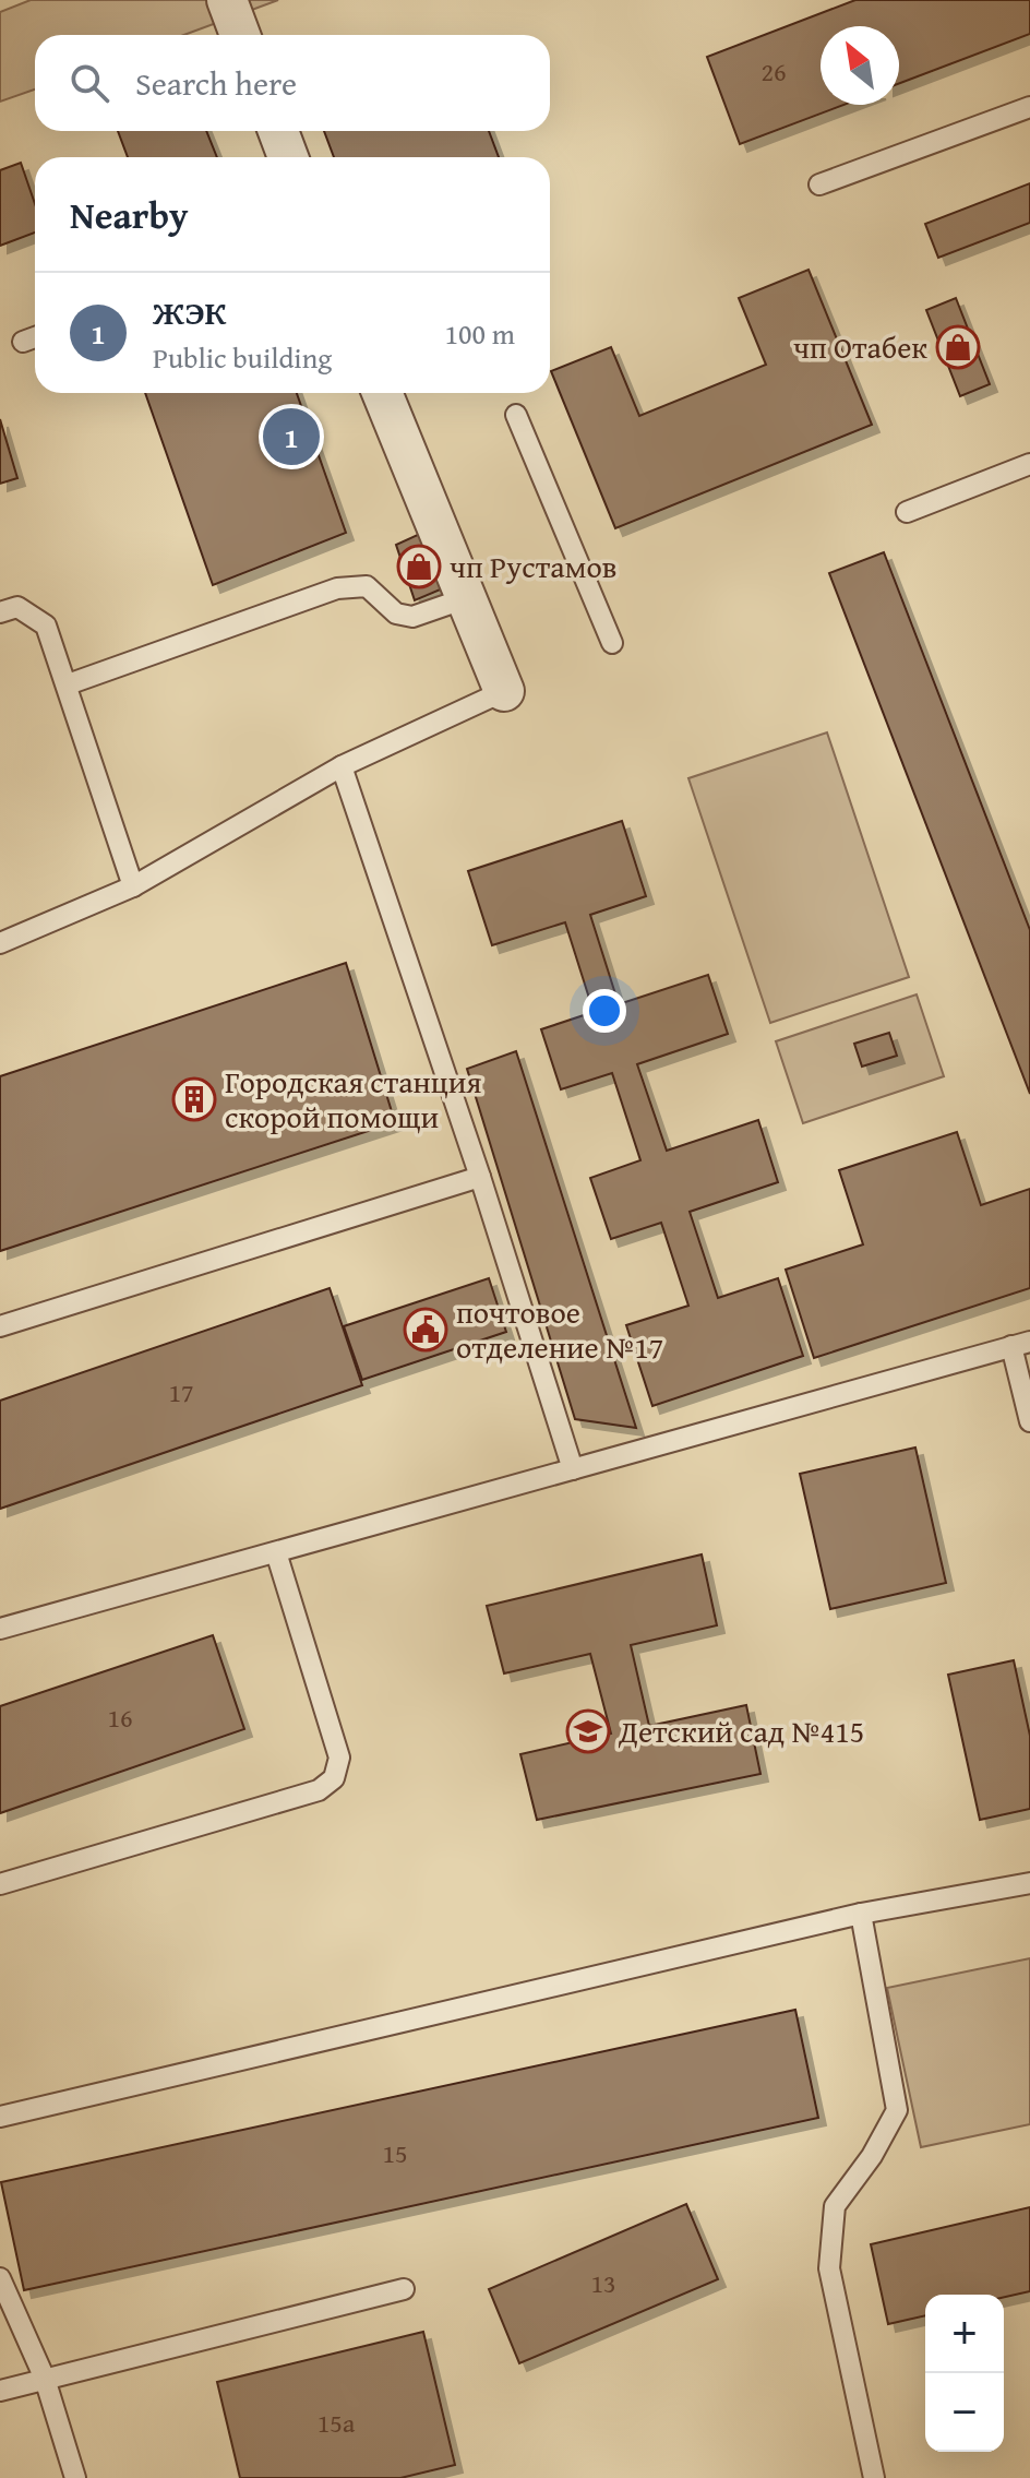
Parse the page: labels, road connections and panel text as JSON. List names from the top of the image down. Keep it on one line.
{"places":{"shop":["чп Отабек","чп Рустамов"],"building":["Городская станция скорой помощи"],"public building":["почтовое отделение №17"],"school or university":["Детский сад №415"]},"house_numbers":["26","17","16","15","13","15a"],"north":"top left","page":{"search":"Search here","heading":"Nearby","list":[{"mark":"1","name":"ЖЭК","note":"Public building","value":"100 m"}],"pins":"1","map_buttons":["+","−"]}}
